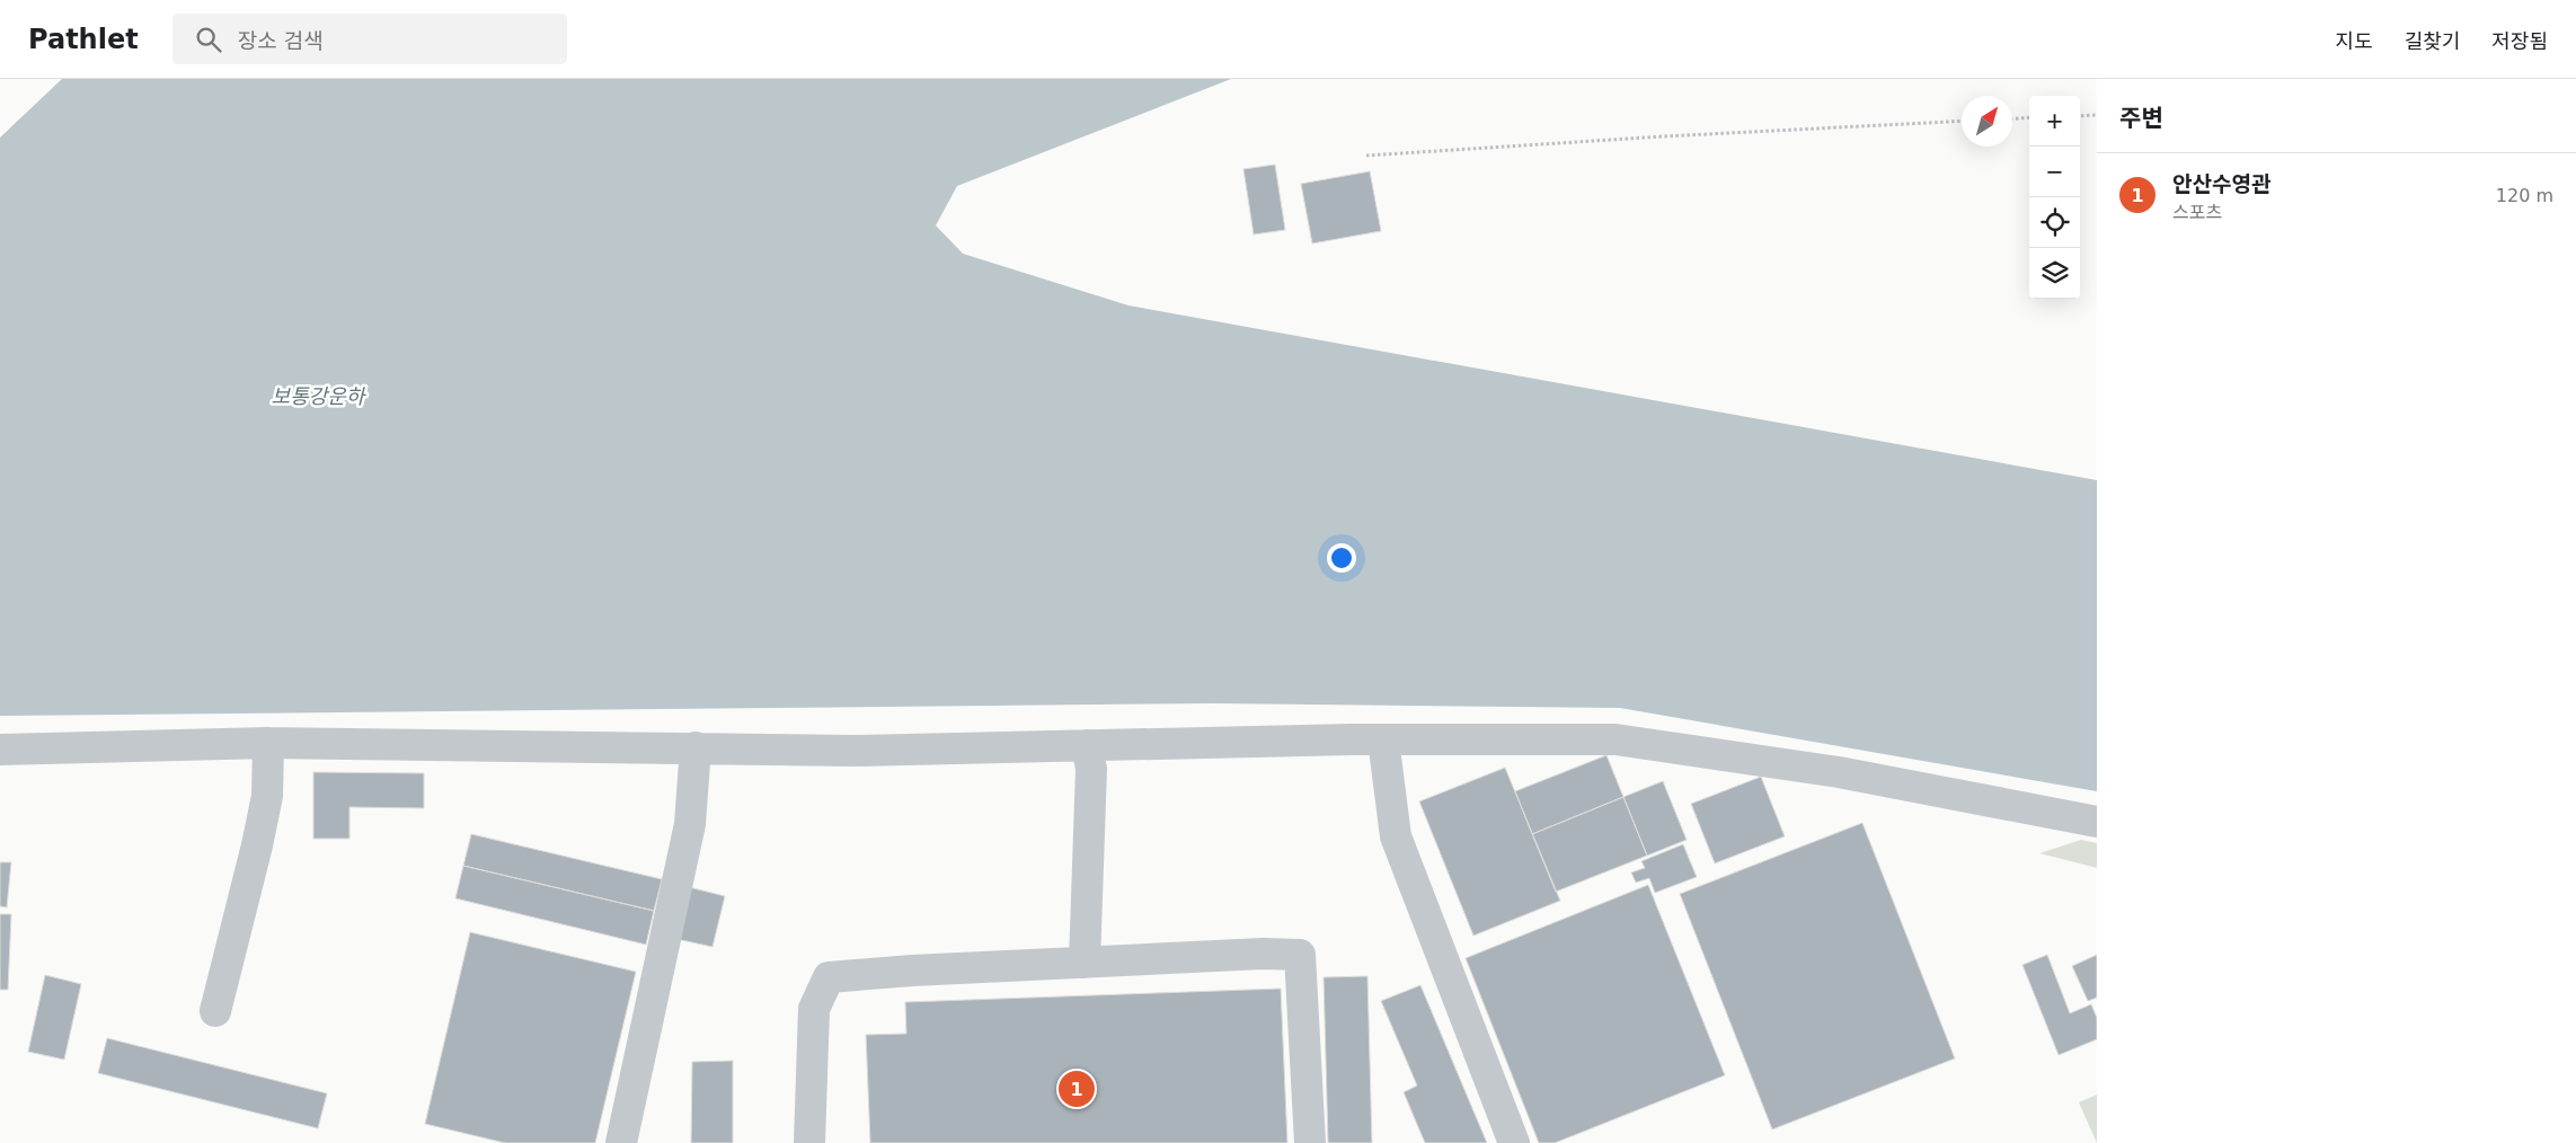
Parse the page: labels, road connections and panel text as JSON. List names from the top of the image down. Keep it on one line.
{"water":["보통강운하"],"north":"top right","page":{"header":"Pathlet","search":"장소 검색","nav":["지도","길찾기","저장됨"],"heading":"주변","map_buttons":["+","−"],"list":[{"mark":"1","name":"안산수영관","note":"스포츠","value":"120 m"}],"pins":"1"}}
